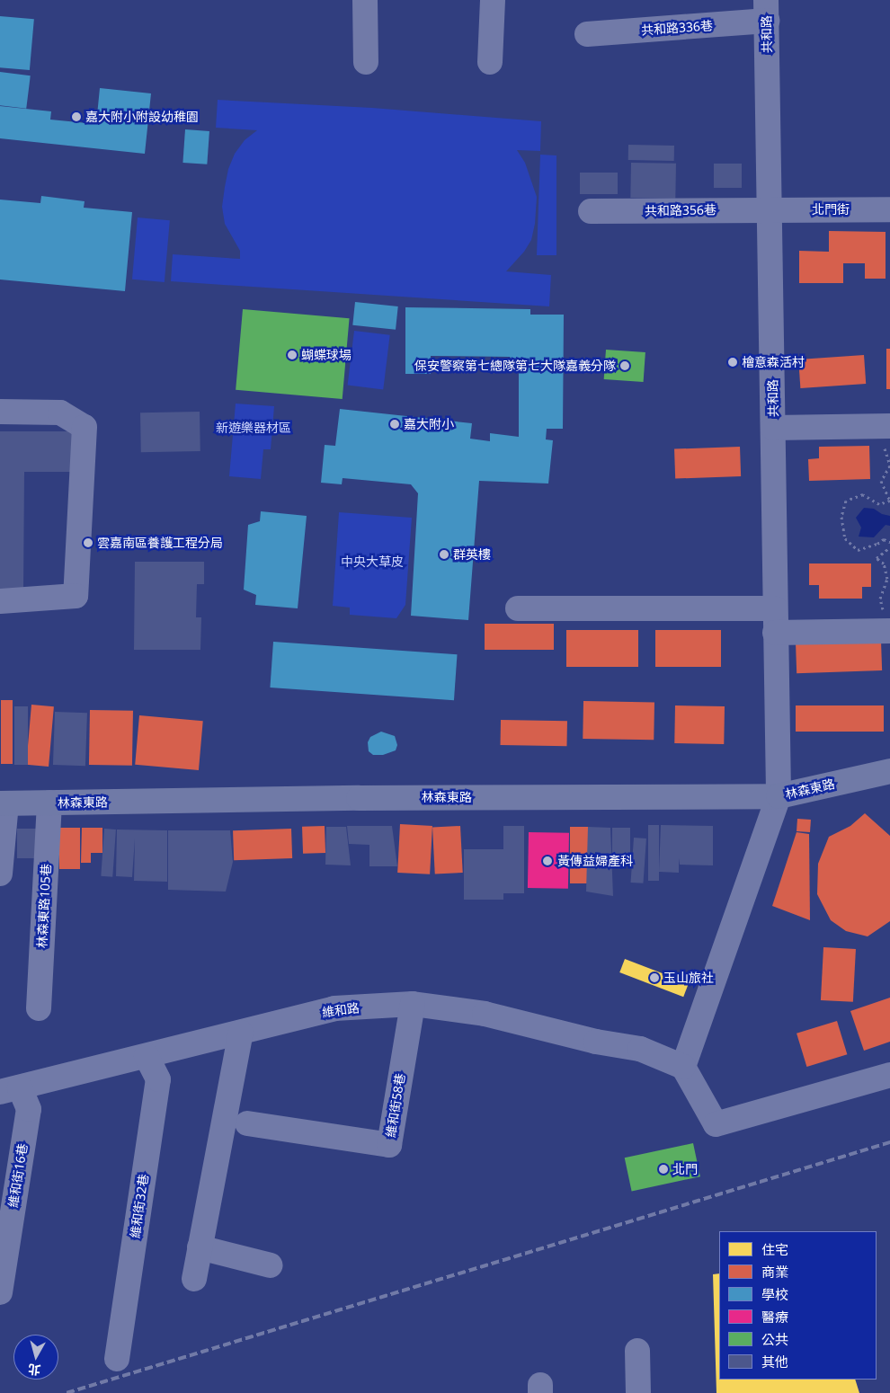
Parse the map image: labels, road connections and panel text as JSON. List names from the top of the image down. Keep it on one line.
{"streets":{"main road":["林森東路"],"street":["共和路336巷","共和路","北門街","共和路356巷","林森東路105巷","維和路","維和街58巷","維和街16巷","維和街32巷"]},"crossings":[["共和路336巷","共和路"],["共和路","北門街"],["共和路","共和路356巷"],["共和路","林森東路"],["北門街","共和路356巷"],["林森東路","林森東路105巷"],["維和路","維和街58巷"],["維和路","維和街16巷"],["維和路","維和街32巷"]],"parks":["新遊樂器材區","中央大草皮"],"places":["嘉大附小附設幼稚園","蝴蝶球場","檜意森活村","保安警察第七總隊第七大隊嘉義分隊","嘉大附小","雲嘉南區養護工程分局","群英樓","黃傳益婦產科","玉山旅社","北門"],"legend":["住宅","商業","學校","醫療","公共","其他"],"north":"bottom"}
